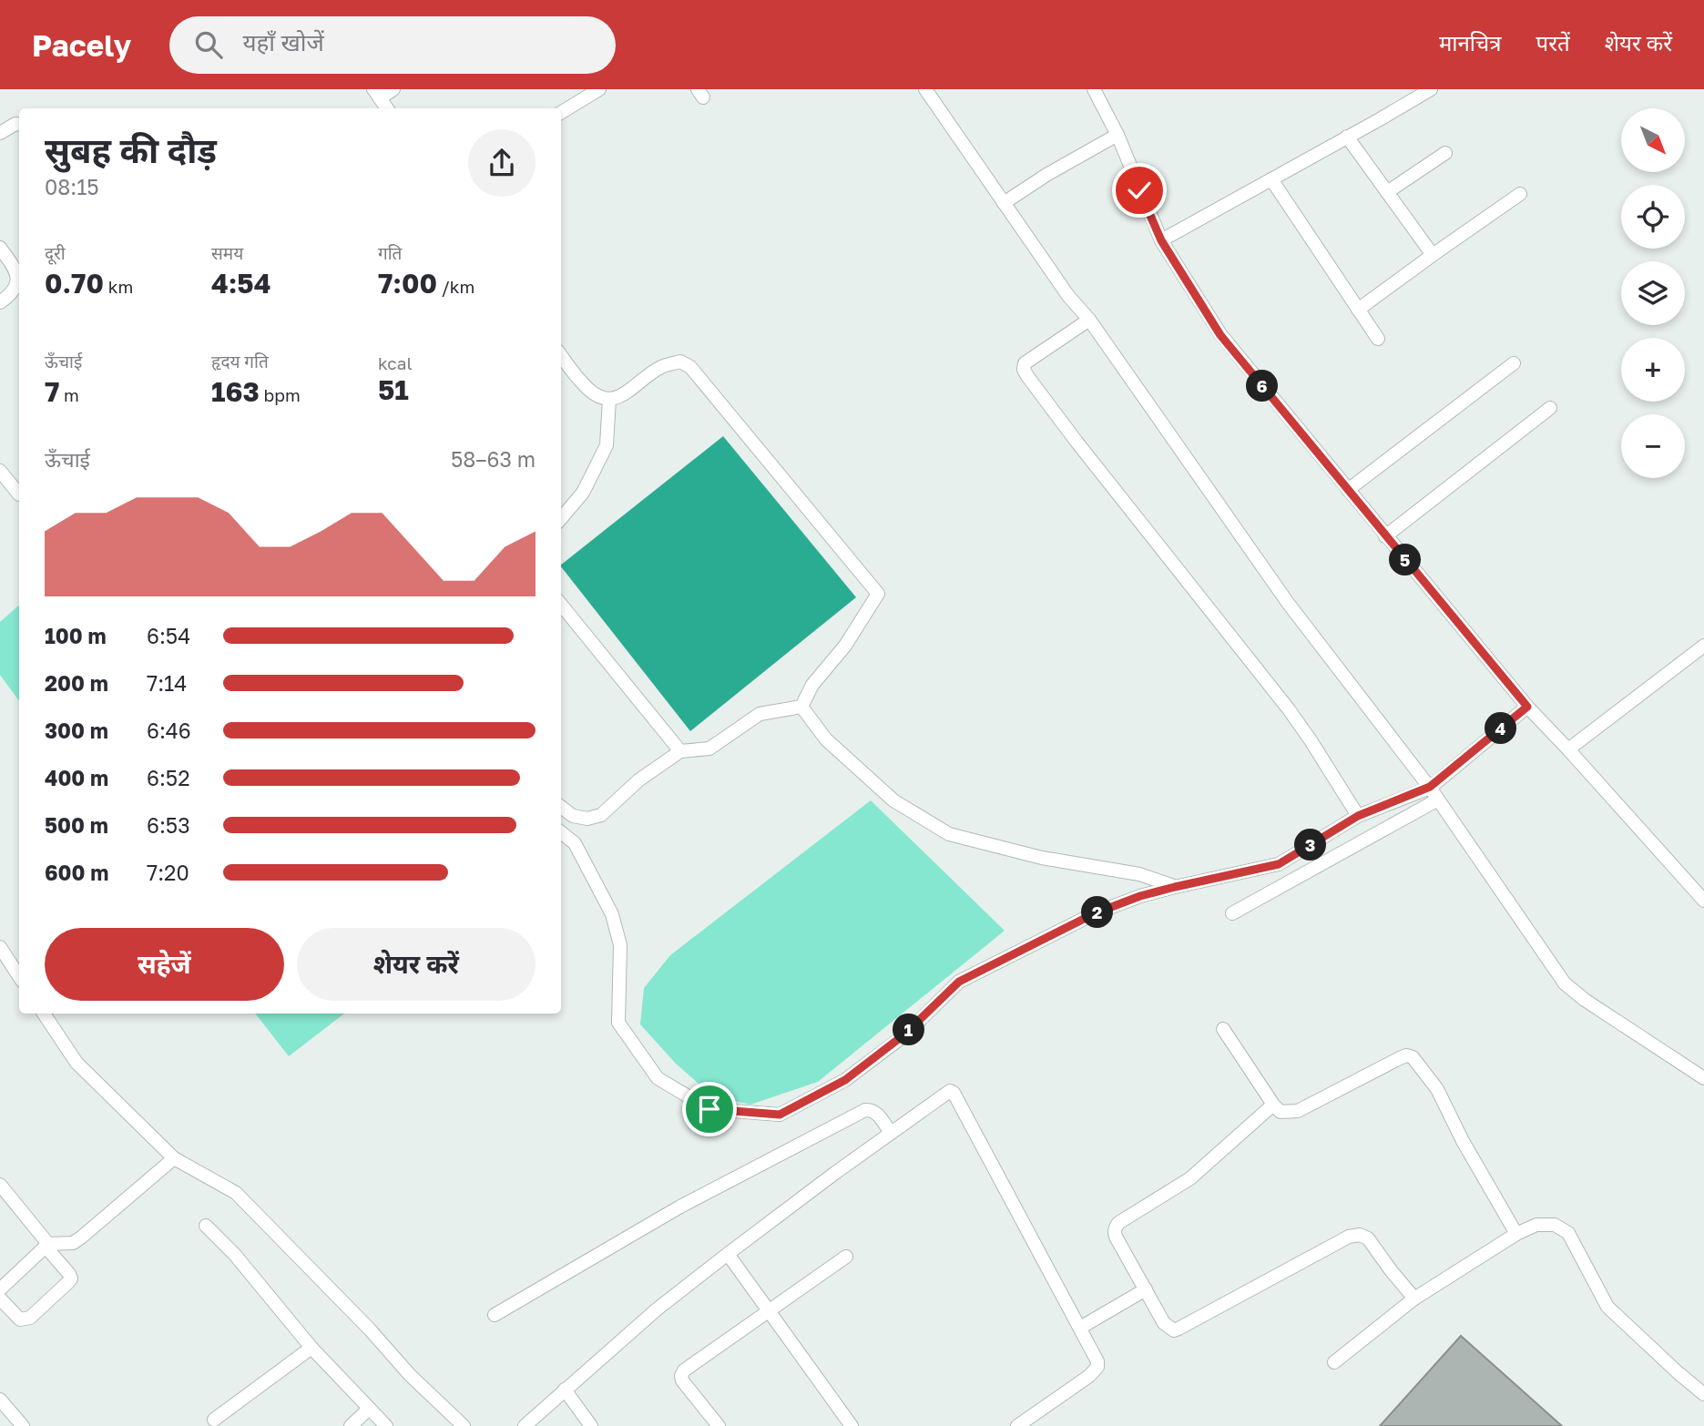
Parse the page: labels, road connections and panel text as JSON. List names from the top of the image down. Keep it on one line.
{"north":"bottom right","page":{"header":"Pacely","search":"यहाँ खोजें","nav":["मानचित्र","परतें","शेयर करें"],"map_buttons":["+","−"],"heading":["सुबह की दौड़","08:15"],"stats":[["दूरी","0.70 km"],["समय","4:54"],["गति","7:00 /km"],["ऊँचाई","7 m"],["हृदय गति","163 bpm"],["kcal","51"]],"pins":["6","5","4","3","2","1"],"chart":["ऊँचाई","58–63 m"],"list":[{"name":"100 m","note":"6:54"},{"name":"200 m","note":"7:14"},{"name":"300 m","note":"6:46"},{"name":"400 m","note":"6:52"},{"name":"500 m","note":"6:53"},{"name":"600 m","note":"7:20"}],"buttons":["सहेजें","शेयर करें"]}}
